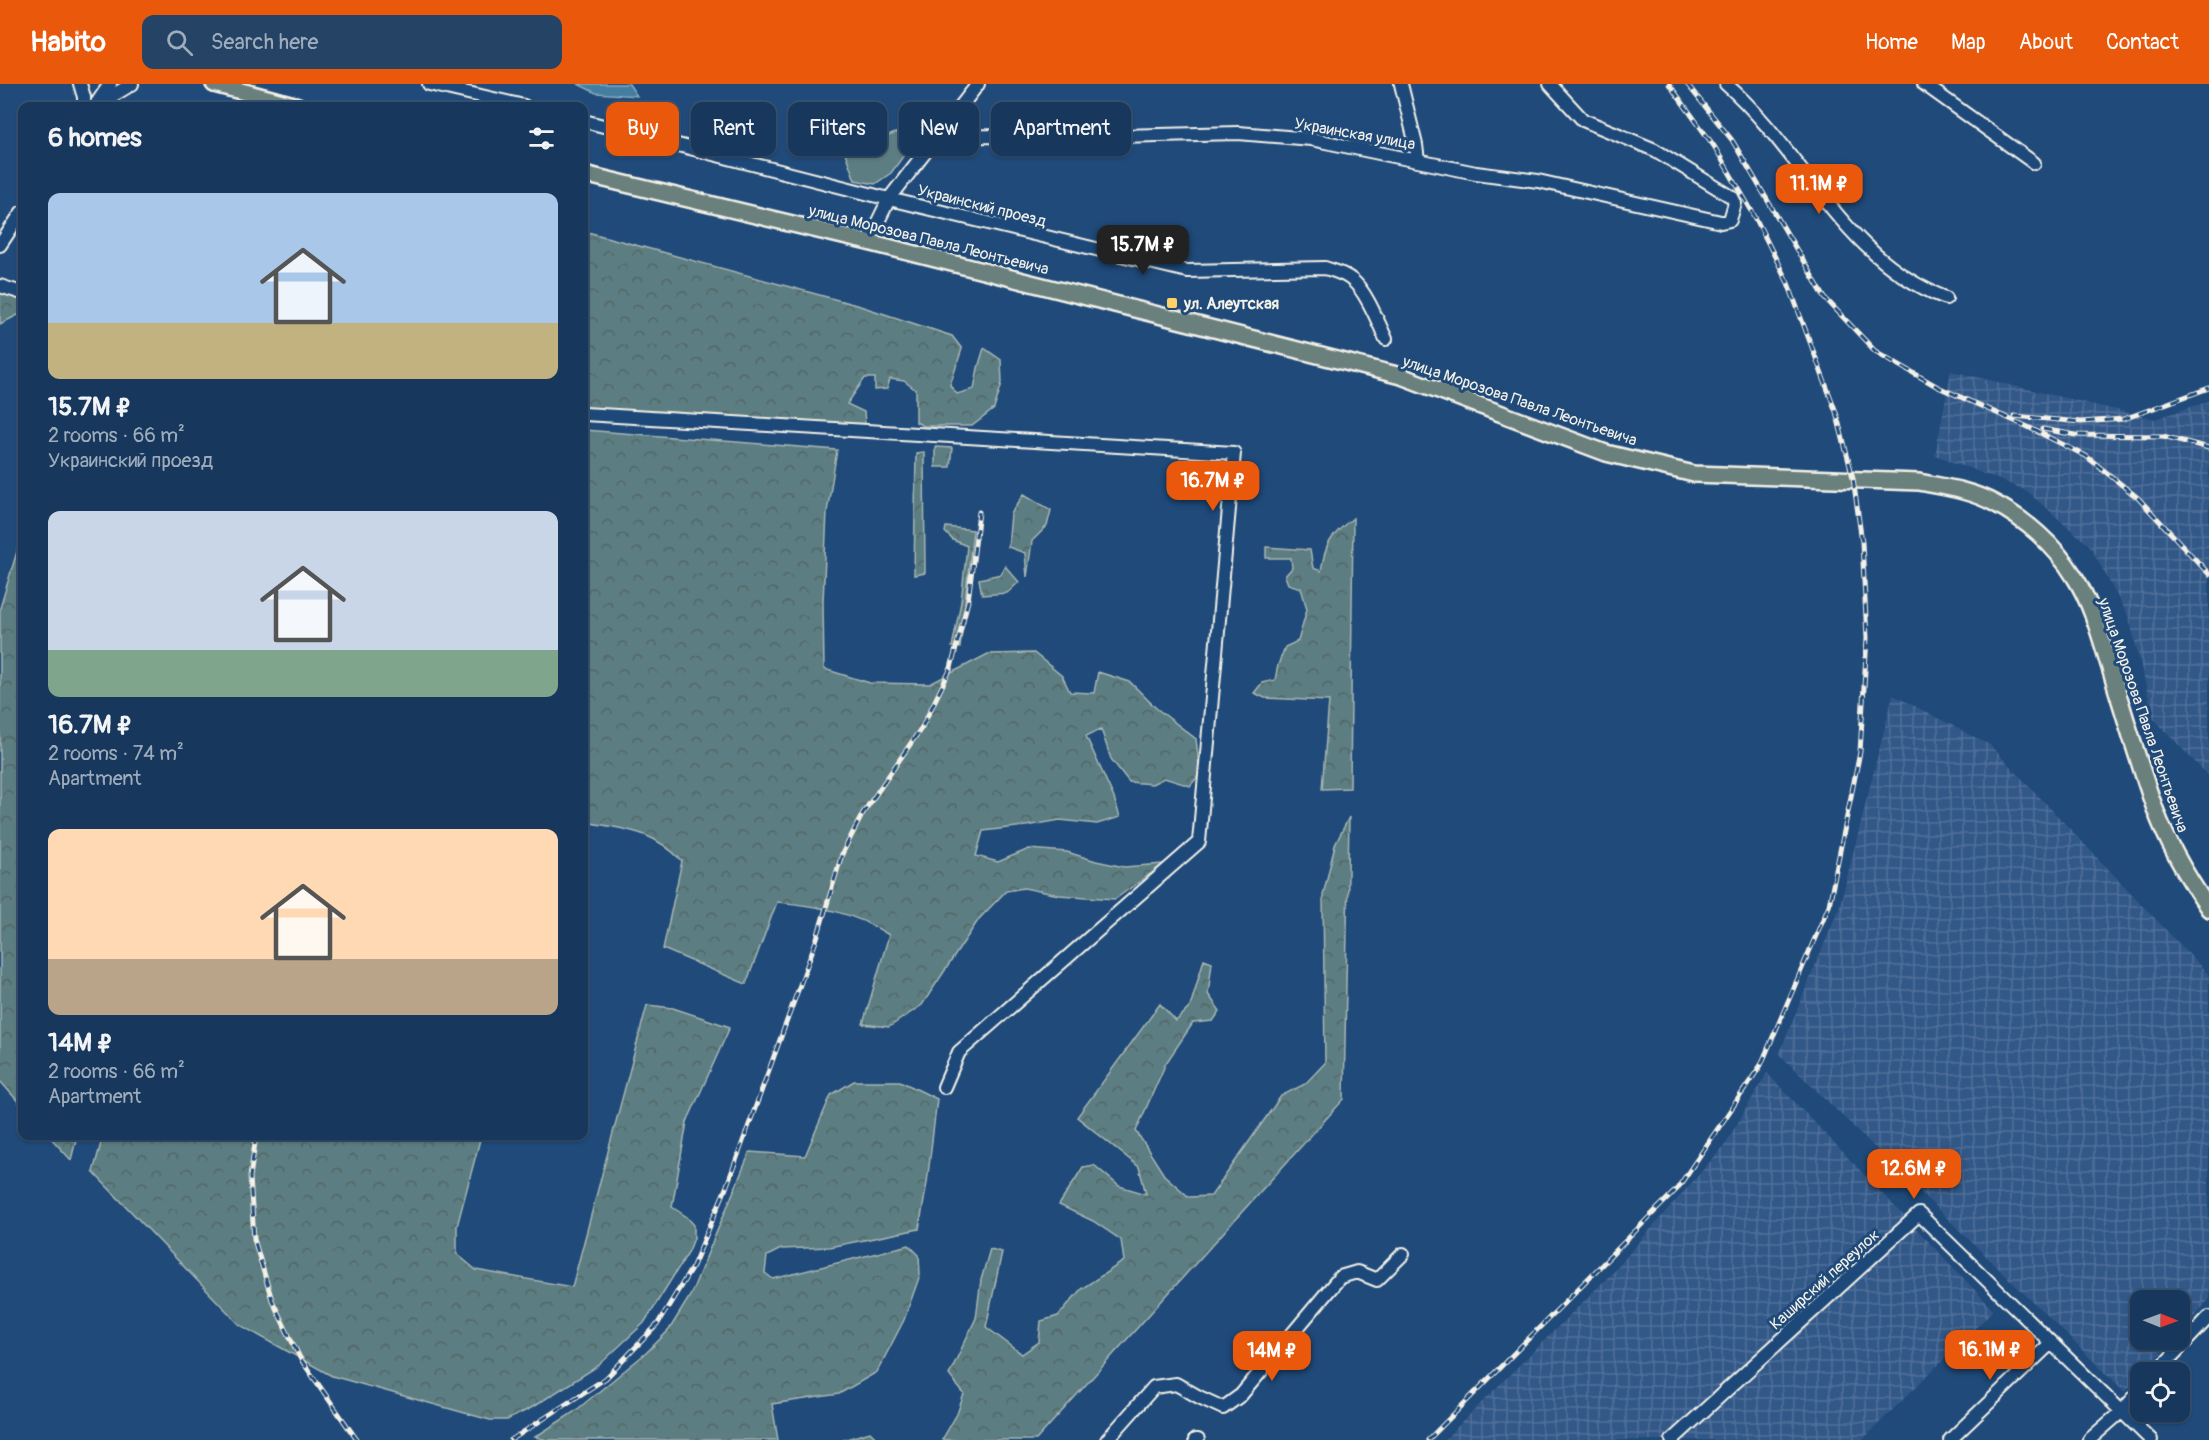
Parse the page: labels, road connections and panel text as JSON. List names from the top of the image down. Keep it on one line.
{"streets":{"main road":["улица Морозова Павла Леонтьевича"],"street":["Украинская улица","Украинский проезд","Каширский переулок"]},"places":{"transit":["ул. Алеутская"]},"north":"right","page":{"header":"Habito","search":"Search here","nav":["Home","Map","About","Contact"],"chip":["Buy","Rent","Filters","New","Apartment"],"heading":"6 homes","price":["11.1M ₽","15.7M ₽","16.7M ₽","12.6M ₽","16.1M ₽","14M ₽"],"list":[{"name":"15.7M ₽","note":"2 rooms · 66 m² · Украинский проезд"},{"name":"16.7M ₽","note":"2 rooms · 74 m² · Apartment"},{"name":"14M ₽","note":"2 rooms · 66 m² · Apartment"}]}}
